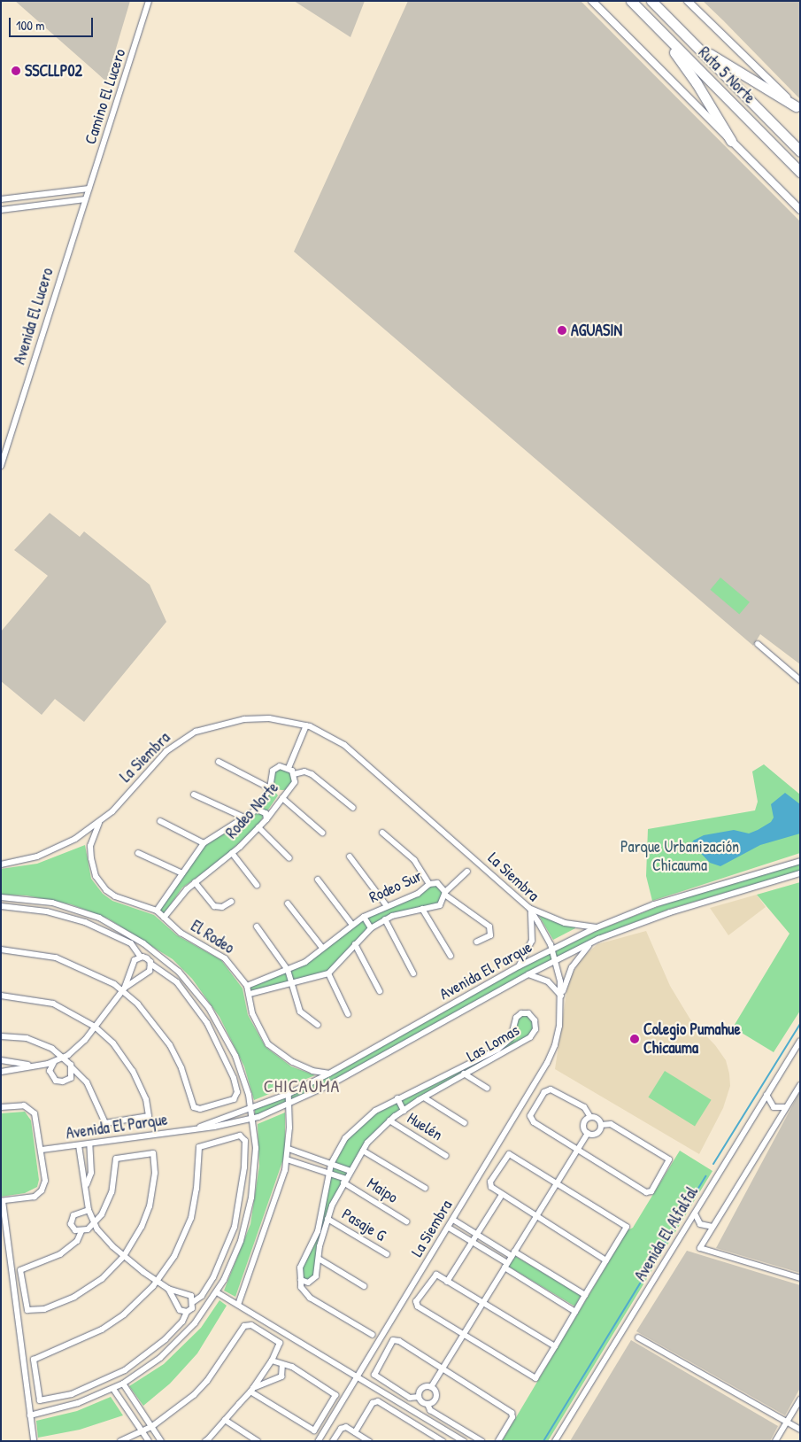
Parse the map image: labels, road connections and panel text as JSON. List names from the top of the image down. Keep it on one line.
{"streets":{"highway":["Ruta 5 Norte"],"street":["Camino El Lucero","Avenida El Lucero","La Siembra","Rodeo Norte","Rodeo Sur","El Rodeo","Avenida El Parque","Las Lomas","Huelén","Maipo","Pasaje G","Avenida El Alfalfal"]},"crossings":[["Camino El Lucero","Avenida El Lucero"],["La Siembra","El Rodeo"],["La Siembra","Avenida El Parque"],["Rodeo Norte","El Rodeo"],["Rodeo Sur","El Rodeo"],["El Rodeo","Avenida El Parque"],["Las Lomas","Huelén"],["Las Lomas","Maipo"],["Las Lomas","Pasaje G"]],"districts":["CHICAUMA"],"parks":["Parque Urbanización Chicauma"],"places":["SSCLLP02","AGUASIN","Colegio Pumahue Chicauma"],"scale_bar":"100 m"}
